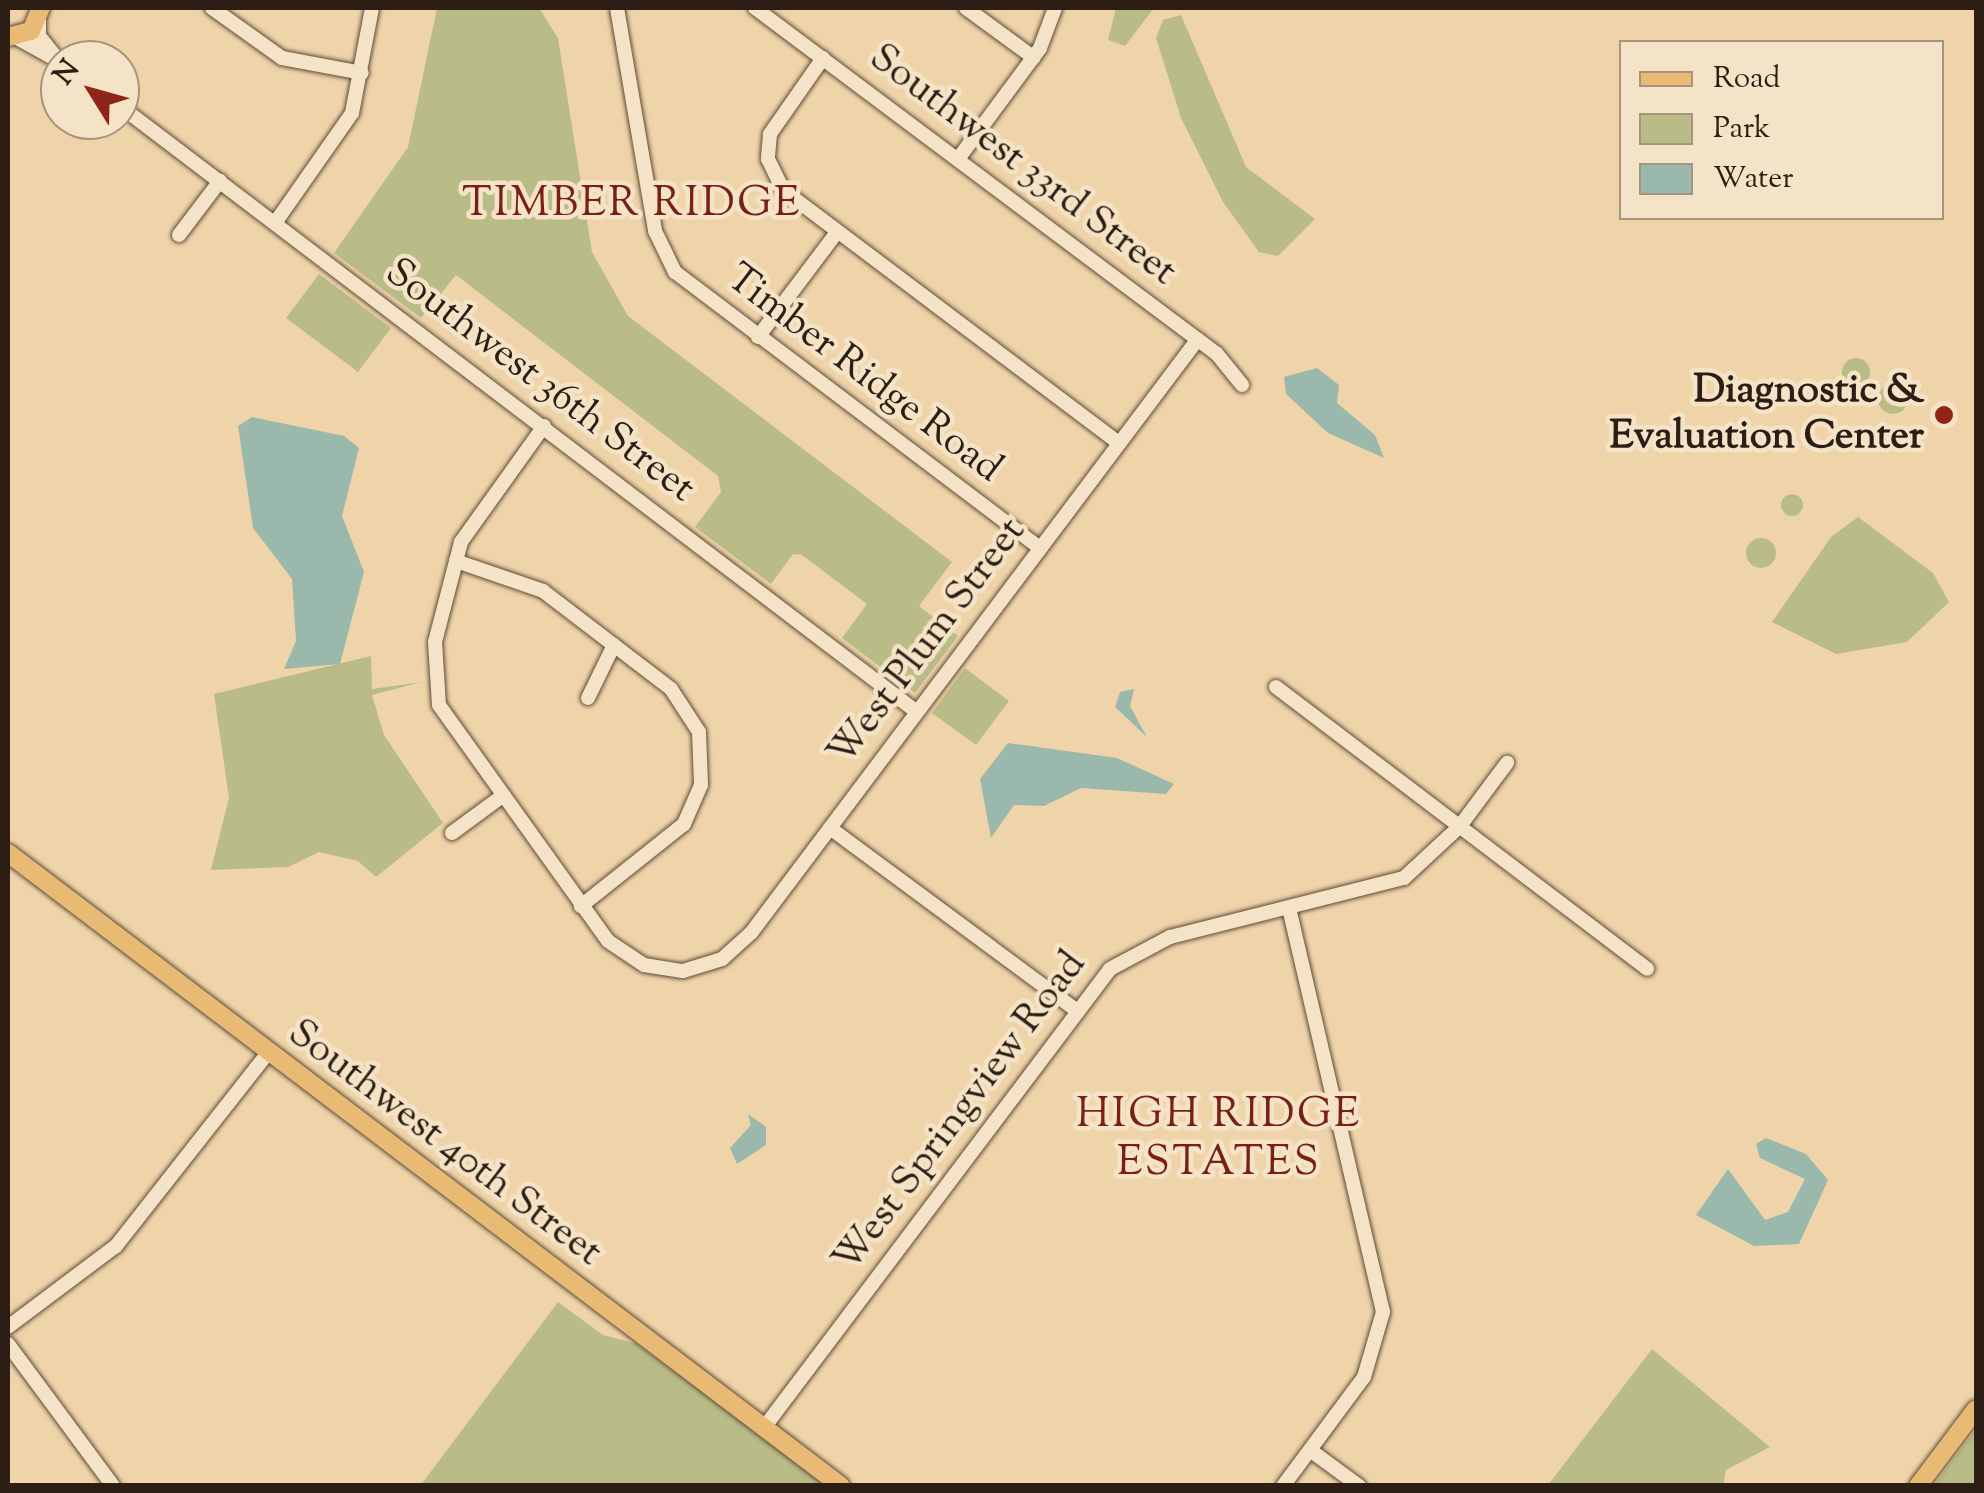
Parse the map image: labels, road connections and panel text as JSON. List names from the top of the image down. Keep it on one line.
{"streets":{"main road":["Southwest 40th Street"],"street":["Southwest 33rd Street","Timber Ridge Road","Southwest 36th Street","West Plum Street","West Springview Road"]},"crossings":[["Southwest 33rd Street","West Plum Street"],["Timber Ridge Road","West Plum Street"],["Southwest 36th Street","West Plum Street"],["West Springview Road","Southwest 40th Street"]],"districts":["TIMBER RIDGE","HIGH RIDGE ESTATES"],"places":["Diagnostic & Evaluation Center"],"legend":["Road","Park","Water"],"north":"top left"}
